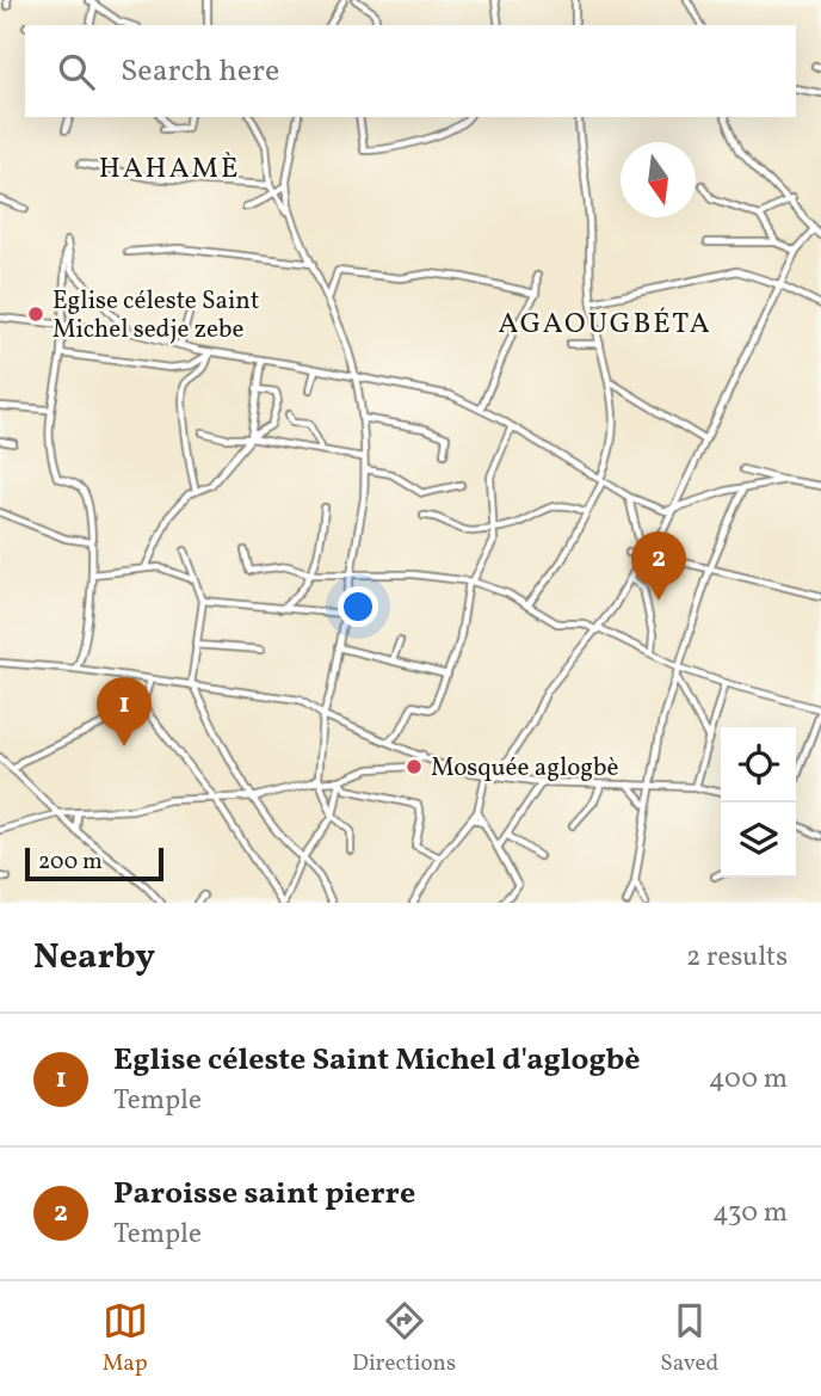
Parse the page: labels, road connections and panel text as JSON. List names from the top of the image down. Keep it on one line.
{"districts":["HAHAMÈ","AGAOUGBÉTA"],"places":["Eglise céleste Saint Michel sedje zebe","Mosquée aglogbè"],"scale_bar":"200 m","north":"bottom","page":{"search":"Search here","pins":["2","1"],"scale":"200 m","heading":["Nearby","2 results"],"list":[{"mark":"1","name":"Eglise céleste Saint Michel d'aglogbè","note":"Temple","value":"400 m"},{"mark":"2","name":"Paroisse saint pierre","note":"Temple","value":"430 m"}],"nav":["Map","Directions","Saved"]}}
